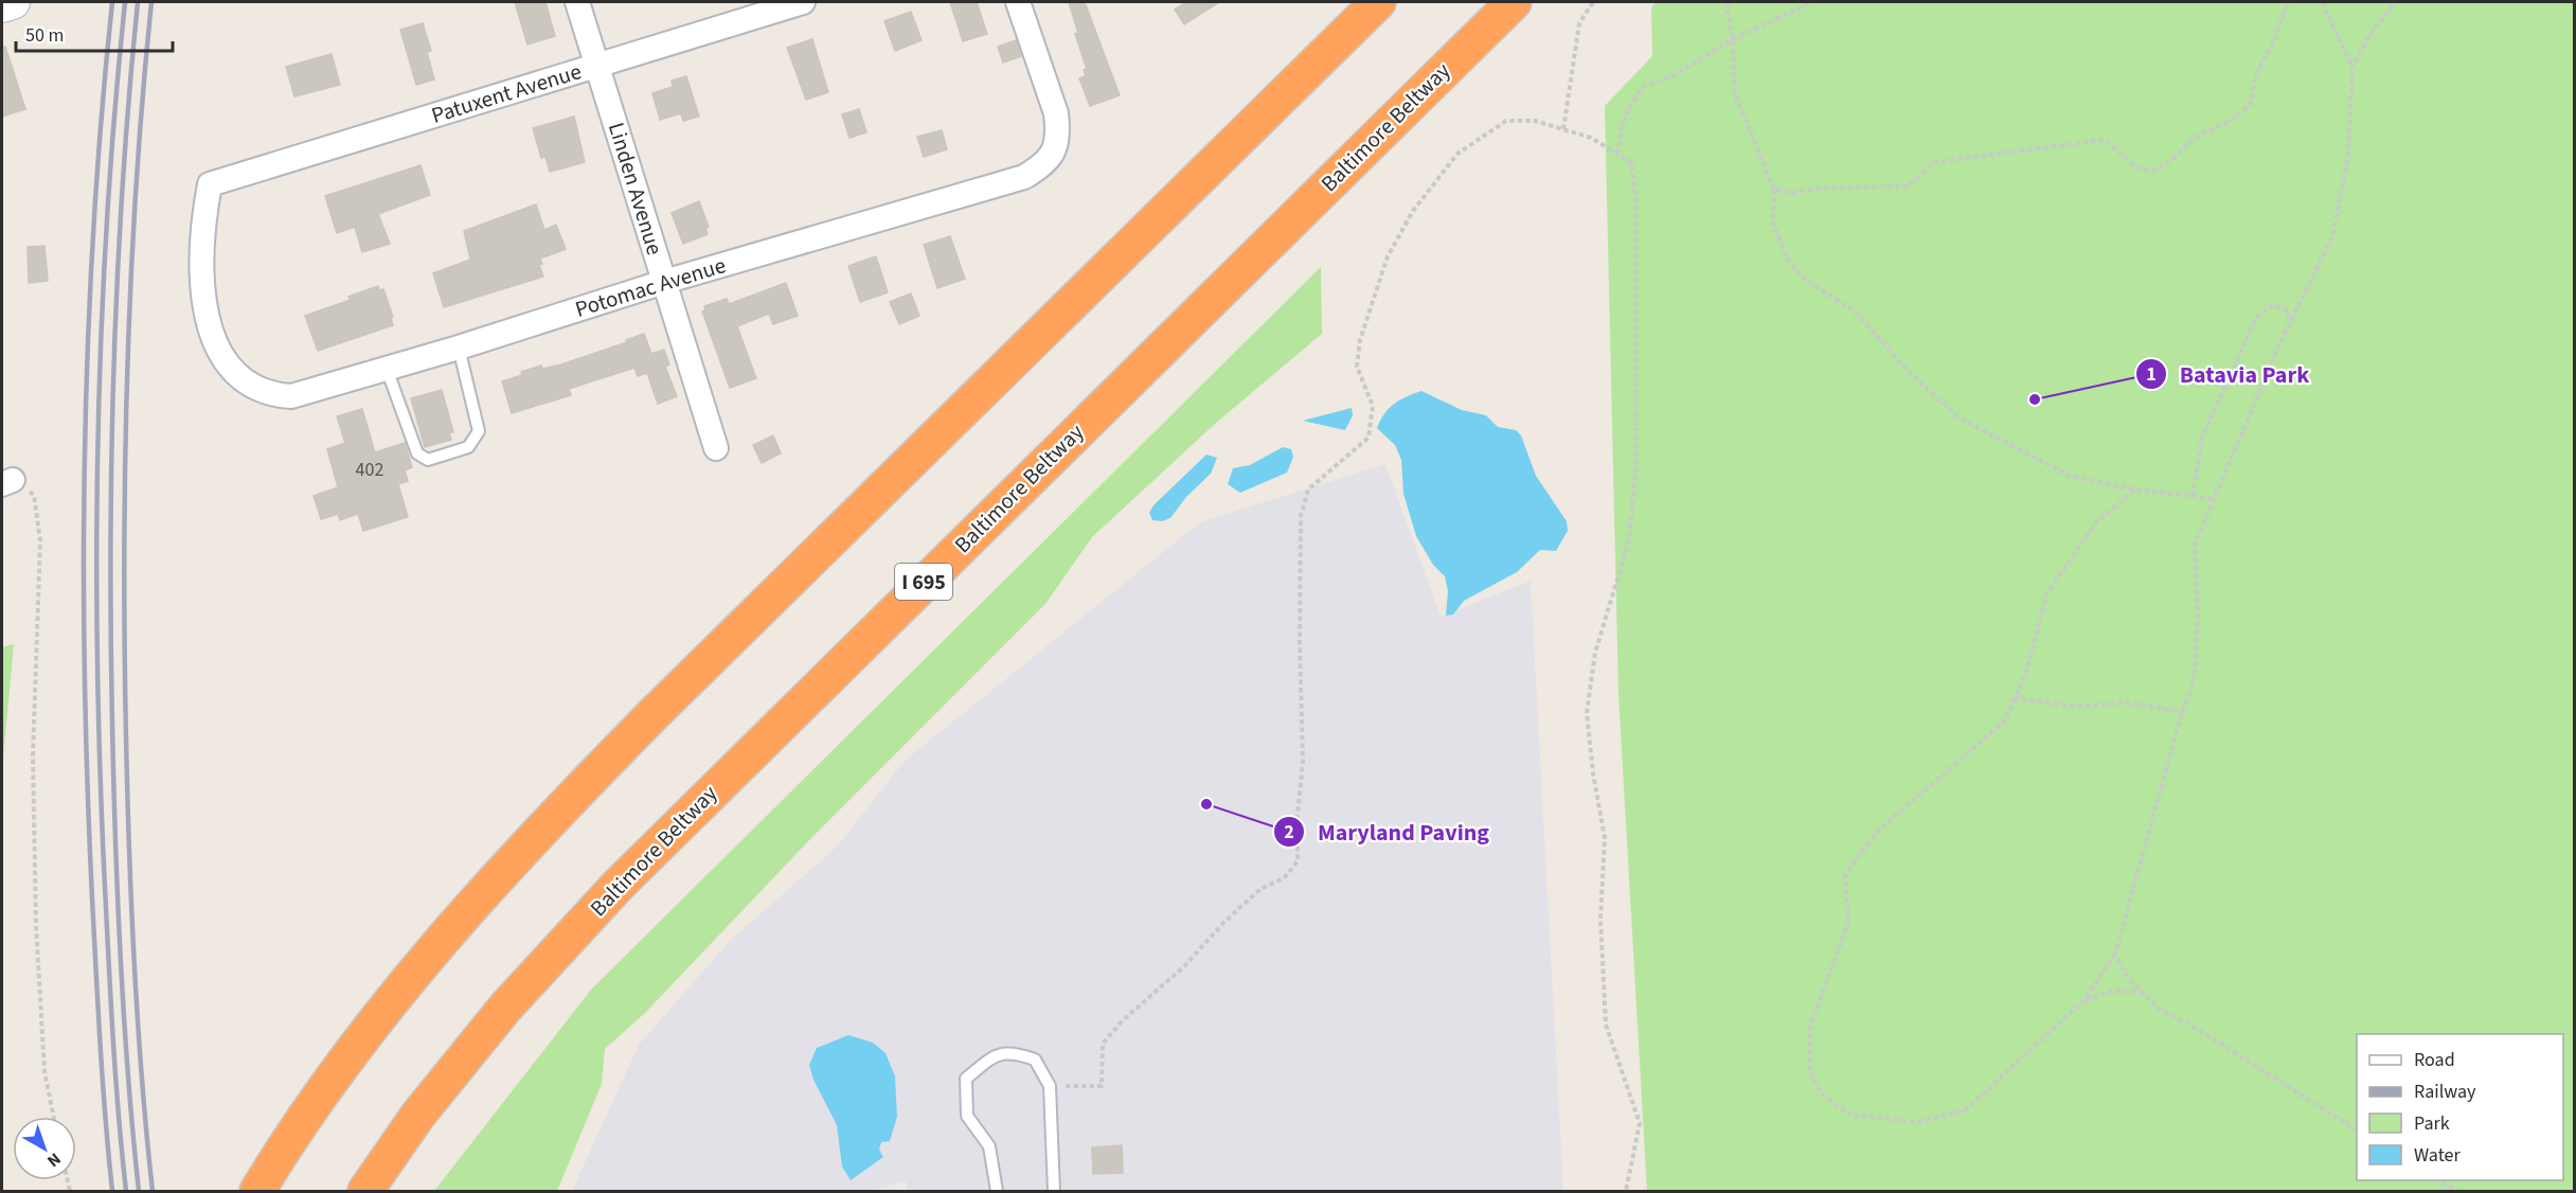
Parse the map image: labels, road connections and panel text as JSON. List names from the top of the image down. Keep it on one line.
{"streets":{"highway":["Baltimore Beltway","I 695"],"street":["Patuxent Avenue","Linden Avenue","Potomac Avenue"]},"crossings":[["Patuxent Avenue","Linden Avenue"],["Patuxent Avenue","Potomac Avenue"],["Linden Avenue","Potomac Avenue"]],"places":["Batavia Park","Maryland Paving"],"house_numbers":["402"],"legend":["Road","Railway","Park","Water"],"scale_bar":"50 m","north":"bottom right"}
